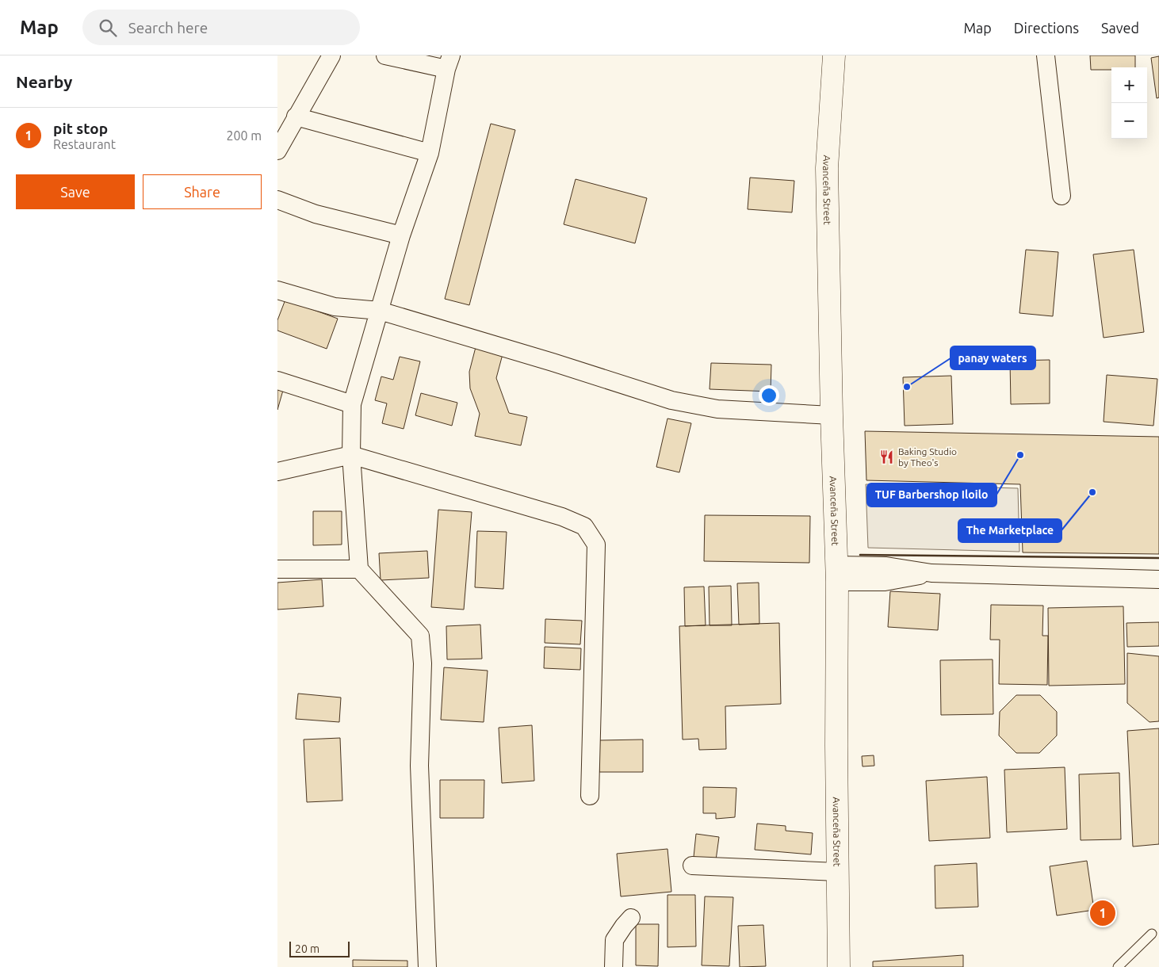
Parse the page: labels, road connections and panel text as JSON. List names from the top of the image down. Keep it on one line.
{"streets":{"main road":["Avanceña Street"]},"places":{"other":["panay waters","TUF Barbershop Iloilo","The Marketplace"],"restaurant":["Baking Studio by Theo's"]},"scale_bar":"20 m","page":{"header":"Map","search":"Search here","nav":["Map","Directions","Saved"],"heading":"Nearby","map_buttons":["+","−"],"list":[{"mark":"1","name":"pit stop","note":"Restaurant","value":"200 m"}],"buttons":["Save","Share"],"pins":"1","scale":"20 m"}}
